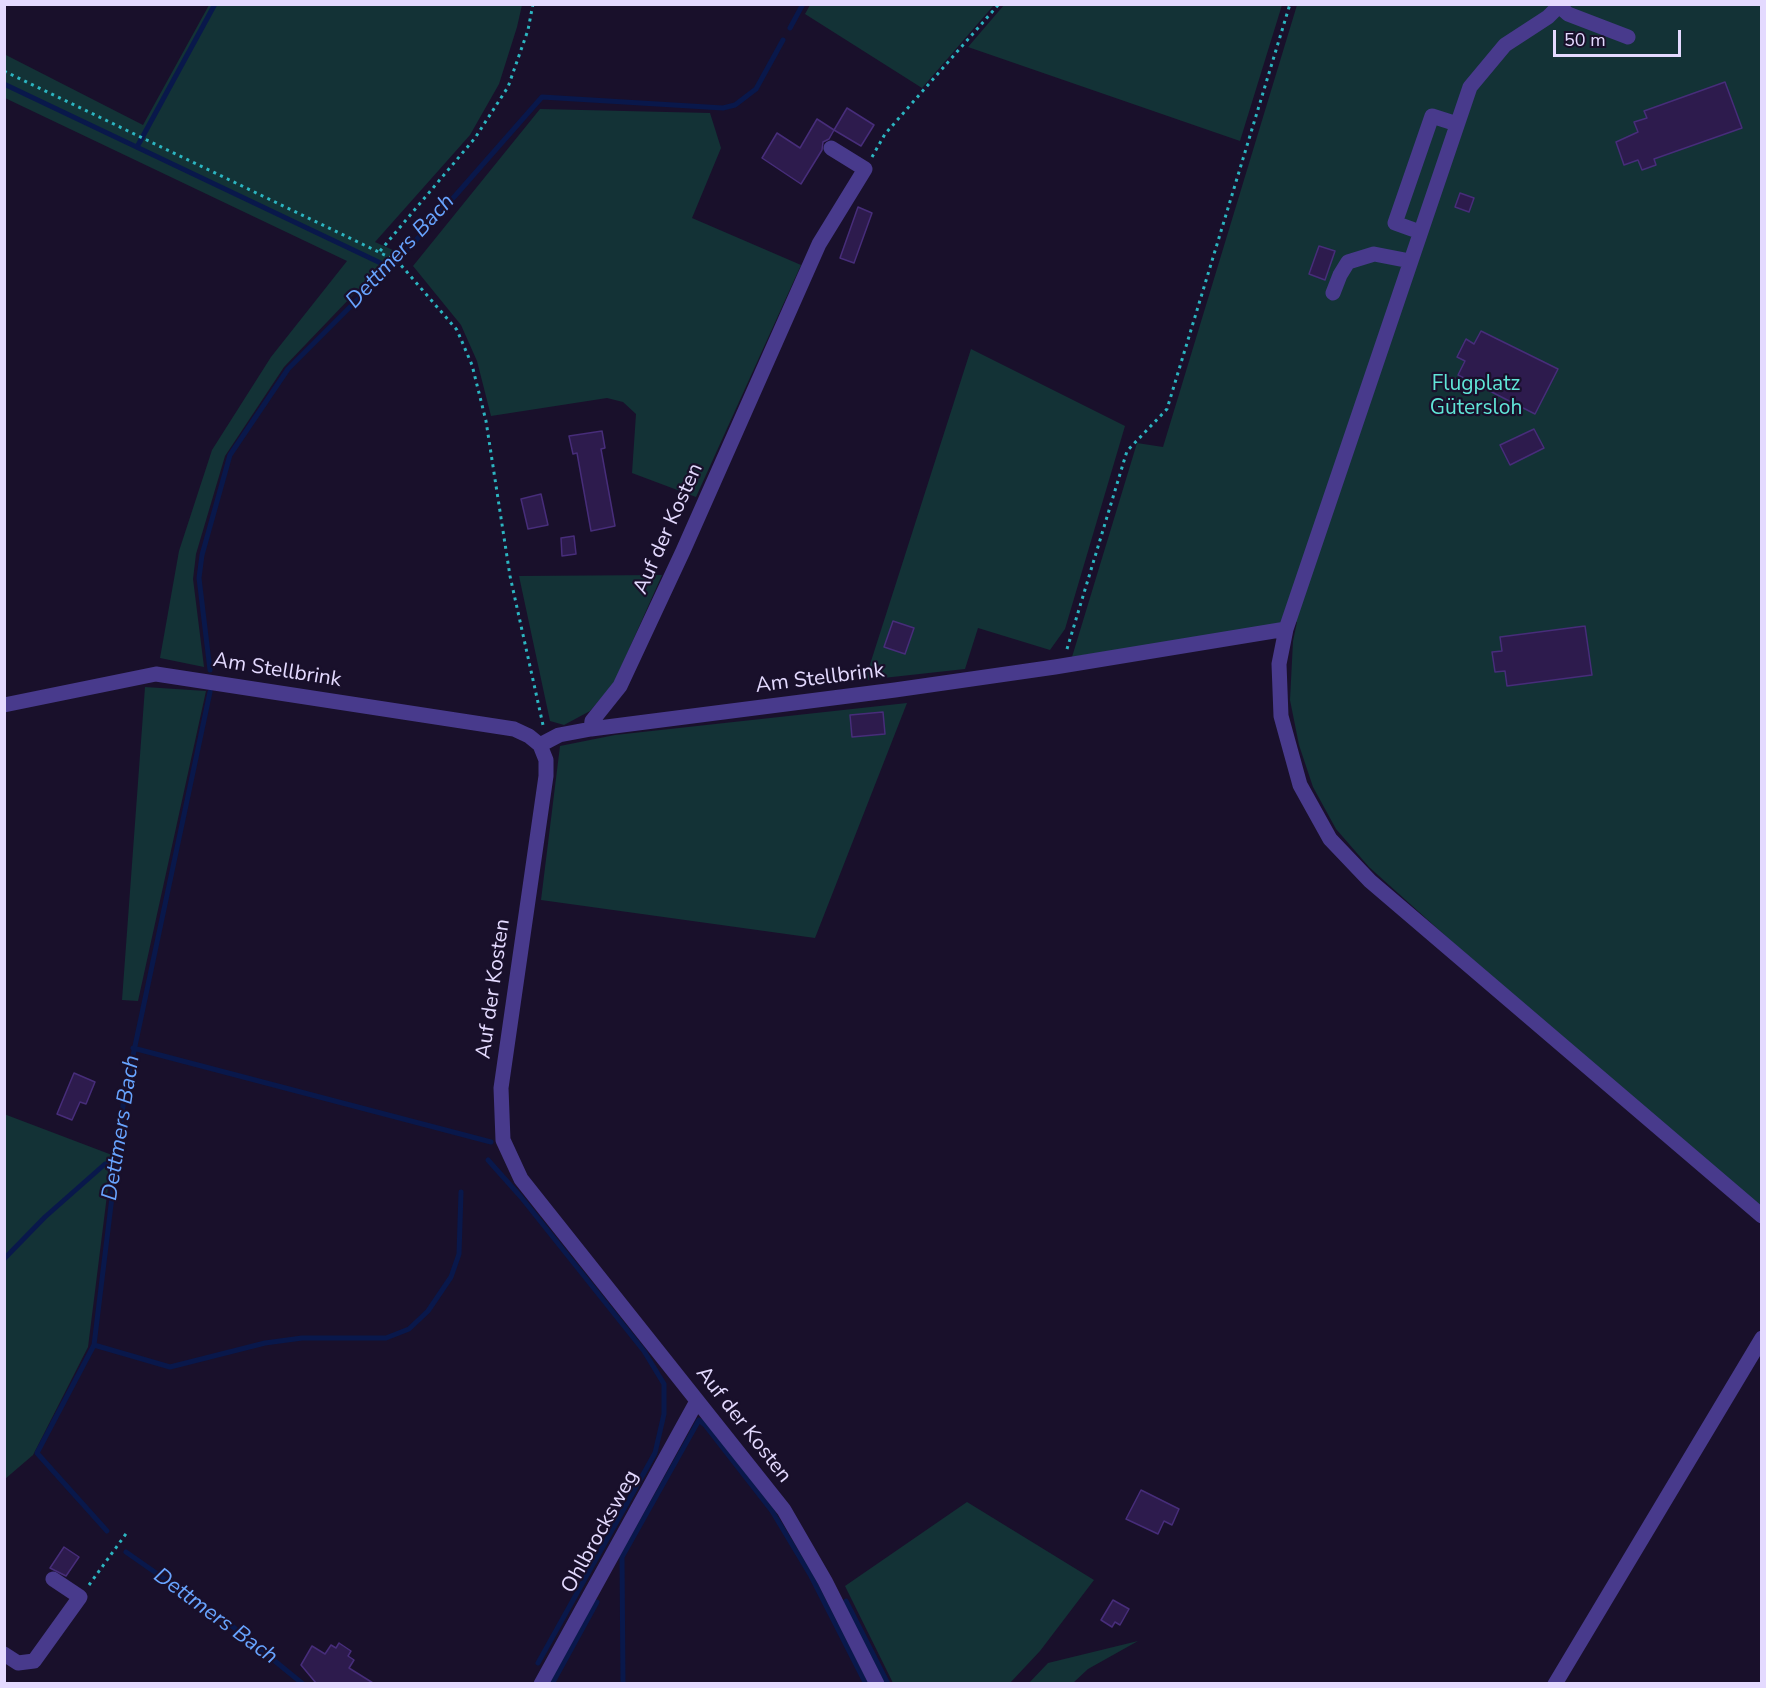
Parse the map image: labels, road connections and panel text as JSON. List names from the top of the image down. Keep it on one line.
{"streets":{"street":["Auf der Kosten","Am Stellbrink","Ohlbrocksweg"]},"crossings":[["Auf der Kosten","Am Stellbrink"],["Auf der Kosten","Ohlbrocksweg"]],"water":["Dettmers Bach"],"parks":["Flugplatz Gütersloh"],"scale_bar":"50 m"}
